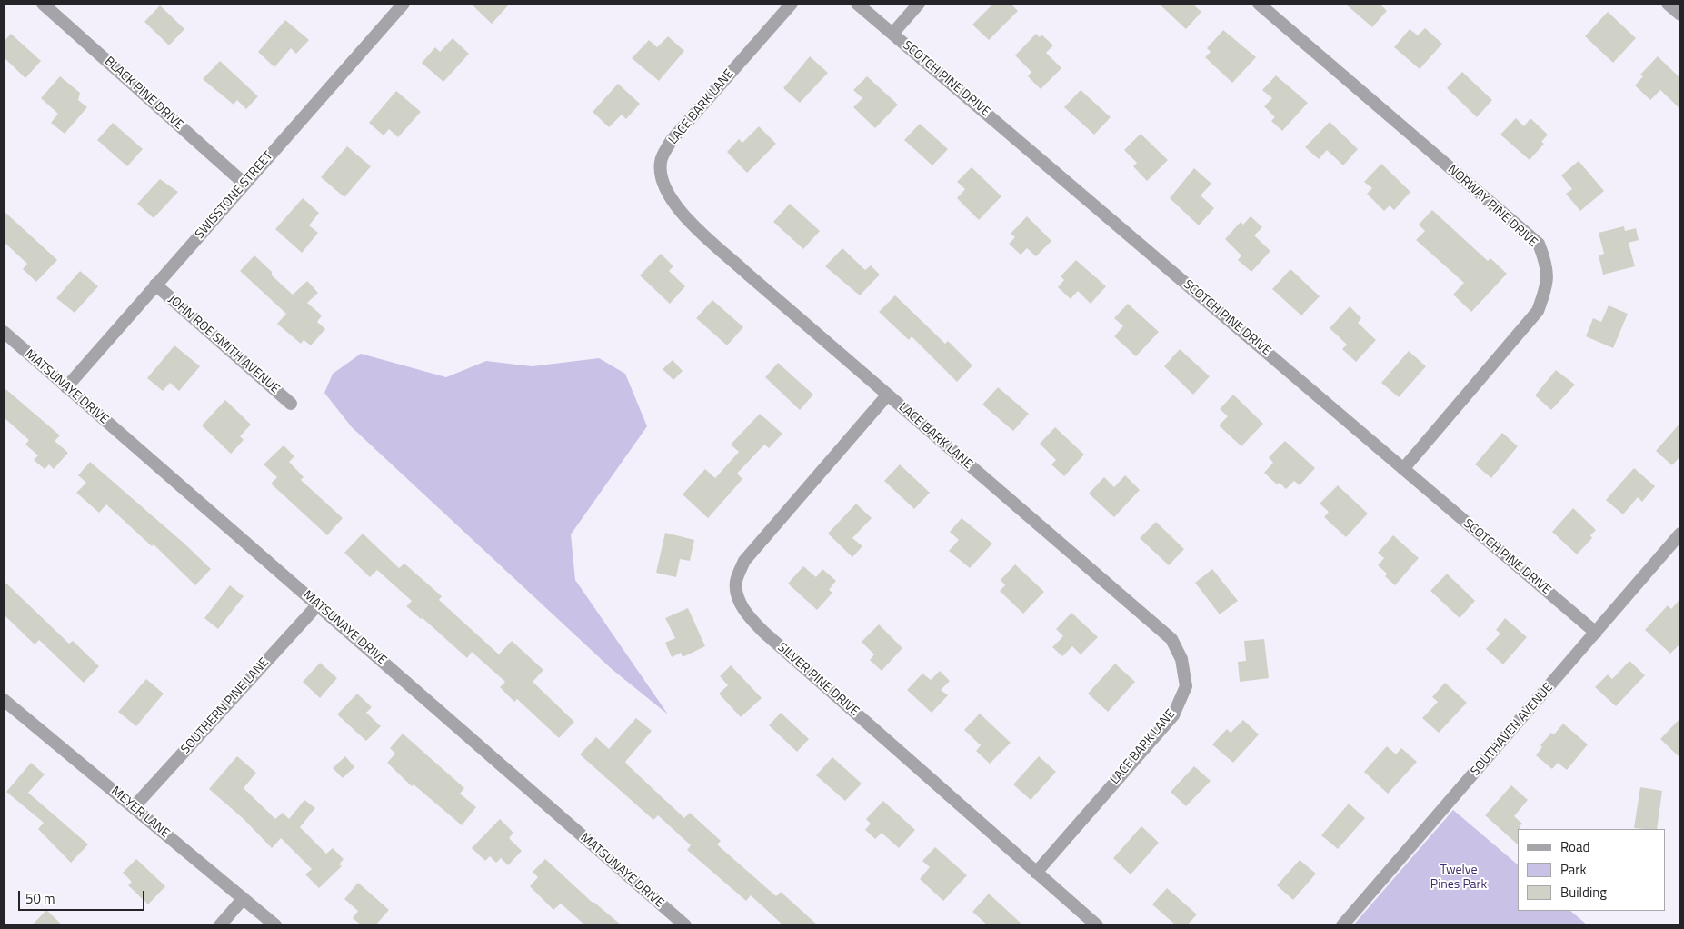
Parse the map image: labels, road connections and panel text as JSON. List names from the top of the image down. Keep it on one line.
{"streets":{"street":["SCOTCH PINE DRIVE","BLACK PINE DRIVE","LACE BARK LANE","SWISSTONE STREET","NORWAY PINE DRIVE","JOHN ROE SMITH AVENUE","MATSUNAYE DRIVE","SILVER PINE DRIVE","SOUTHERN PINE LANE","SOUTHAVEN AVENUE","MEYER LANE"]},"crossings":[["SCOTCH PINE DRIVE","NORWAY PINE DRIVE"],["SCOTCH PINE DRIVE","SOUTHAVEN AVENUE"],["BLACK PINE DRIVE","SWISSTONE STREET"],["LACE BARK LANE","SILVER PINE DRIVE"],["SWISSTONE STREET","JOHN ROE SMITH AVENUE"],["SWISSTONE STREET","MATSUNAYE DRIVE"],["MATSUNAYE DRIVE","SOUTHERN PINE LANE"],["SOUTHERN PINE LANE","MEYER LANE"]],"parks":["Twelve Pines Park"],"legend":["Road","Park","Building"],"scale_bar":"50 m"}
